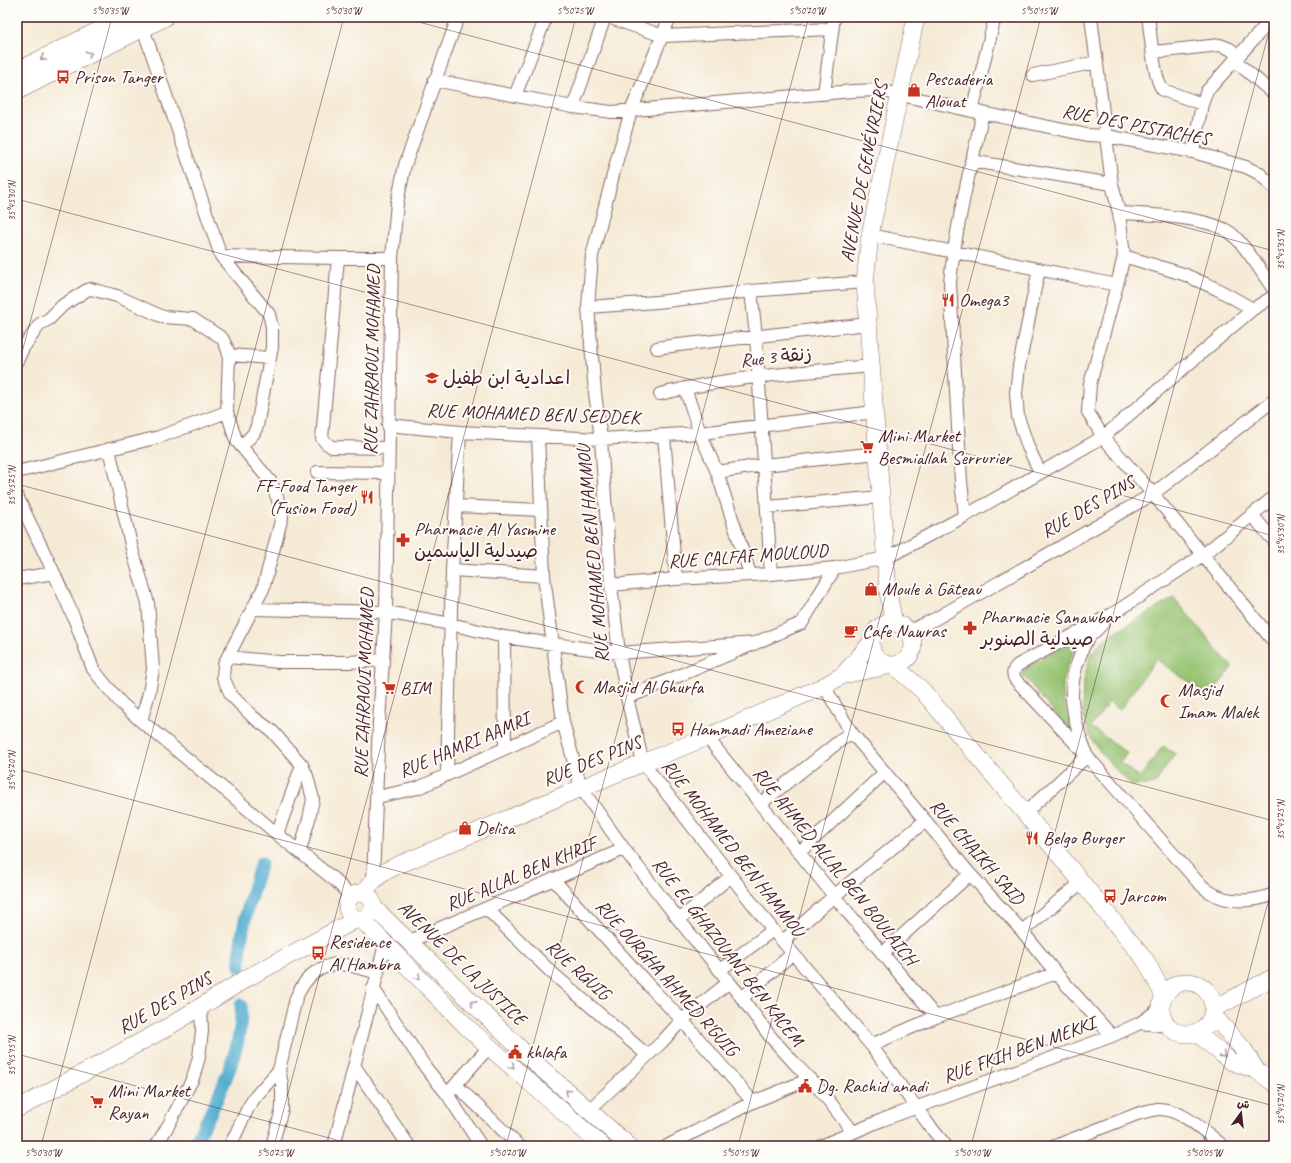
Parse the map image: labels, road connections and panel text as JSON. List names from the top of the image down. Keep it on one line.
{"streets":{"street":["RUE DES PISTACHES","AVENUE DE GENÉVRIERS","Rue 3 زنقة","RUE ZAHRAOUI MOHAMED","RUE MOHAMED BEN SEDDEK","RUE DES PINS","RUE MOHAMED BEN HAMMOU","RUE CALFAF MOULOUD","RUE HAMRI AAMRI","RUE CHAIKH SAID","RUE AHMED ALLAL BEN BOULAICH","RUE ALLAL BEN KHRIF","RUE EL GHAZOUANI BEN KACEM","AVENUE DE LA JUSTICE","RUE RGUIG","RUE OURGHA AHMED R'GUIG","RUE FKIH BEN MEKKI"]},"crossings":[["RUE DES PISTACHES","AVENUE DE GENÉVRIERS"],["RUE DES PISTACHES","RUE ZAHRAOUI MOHAMED"],["RUE DES PISTACHES","RUE MOHAMED BEN HAMMOU"],["AVENUE DE GENÉVRIERS","Rue 3 زنقة"],["AVENUE DE GENÉVRIERS","RUE MOHAMED BEN SEDDEK"],["AVENUE DE GENÉVRIERS","RUE DES PINS"],["AVENUE DE GENÉVRIERS","RUE CALFAF MOULOUD"],["RUE ZAHRAOUI MOHAMED","RUE MOHAMED BEN SEDDEK"],["RUE ZAHRAOUI MOHAMED","RUE DES PINS"],["RUE ZAHRAOUI MOHAMED","RUE HAMRI AAMRI"],["RUE ZAHRAOUI MOHAMED","AVENUE DE LA JUSTICE"],["RUE MOHAMED BEN SEDDEK","RUE MOHAMED BEN HAMMOU"],["RUE MOHAMED BEN SEDDEK","RUE EL GHAZOUANI BEN KACEM"],["RUE DES PINS","RUE MOHAMED BEN HAMMOU"],["RUE DES PINS","RUE CHAIKH SAID"],["RUE DES PINS","RUE AHMED ALLAL BEN BOULAICH"],["RUE DES PINS","RUE EL GHAZOUANI BEN KACEM"],["RUE DES PINS","AVENUE DE LA JUSTICE"],["RUE MOHAMED BEN HAMMOU","RUE CALFAF MOULOUD"],["RUE MOHAMED BEN HAMMOU","RUE FKIH BEN MEKKI"],["RUE HAMRI AAMRI","RUE EL GHAZOUANI BEN KACEM"],["RUE CHAIKH SAID","RUE FKIH BEN MEKKI"],["RUE ALLAL BEN KHRIF","RUE EL GHAZOUANI BEN KACEM"],["RUE ALLAL BEN KHRIF","AVENUE DE LA JUSTICE"],["RUE ALLAL BEN KHRIF","RUE RGUIG"],["RUE ALLAL BEN KHRIF","RUE OURGHA AHMED R'GUIG"],["RUE EL GHAZOUANI BEN KACEM","RUE FKIH BEN MEKKI"]],"places":{"bus stop":["Prison Tanger","Hammadi Ameziane","Jarcom","Residence Al Hambra"],"shop":["Pescaderia Alouat","Moule à Gâteau","Delisa"],"restaurant":["Omega3","FF-Food Tanger (Fusion Food)","Belgo Burger"],"school or university":["اعدادية ابن طفيل"],"supermarket":["Mini Market Besmiallah Serrurier","BIM","Mini Market Rayan"],"pharmacy":["Pharmacie Al Yasmine صيدلية الياسمين","Pharmacie Sanawbar صيدلية الصنوبر"],"cafe":["Cafe Nawras"],"mosque":["Masjid Al Ghurfa","Masjid Imam Malek"],"public building":["khlafa","Dg. Rachid anadi"]},"north":"top","coordinates":["5°50'35\"W","5°50'30\"W","5°50'25\"W","5°50'20\"W","5°50'15\"W","35°45'30\"N","35°45'35\"N","35°45'25\"N","35°45'20\"N","35°45'15\"N","5°50'10\"W","5°50'05\"W"]}
